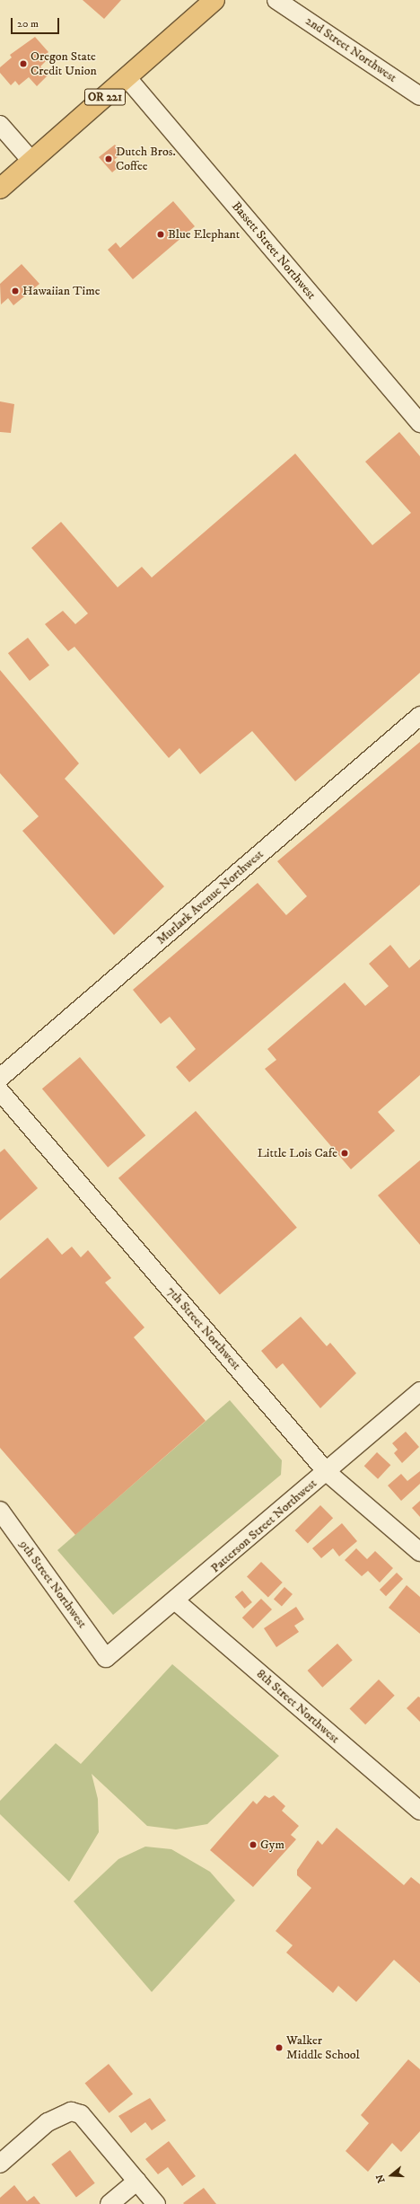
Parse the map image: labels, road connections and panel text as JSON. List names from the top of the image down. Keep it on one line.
{"streets":{"main road":["OR 221"],"street":["2nd Street Northwest","Bassett Street Northwest","Murlark Avenue Northwest","7th Street Northwest","Patterson Street Northwest","9th Street Northwest","8th Street Northwest"]},"crossings":[["OR 221","Bassett Street Northwest"],["7th Street Northwest","Patterson Street Northwest"],["Patterson Street Northwest","9th Street Northwest"],["Patterson Street Northwest","8th Street Northwest"]],"places":["Oregon State Credit Union","Dutch Bros. Coffee","Blue Elephant","Hawaiian Time","Little Lois Cafe","Gym","Walker Middle School"],"scale_bar":"20 m","north":"left"}
